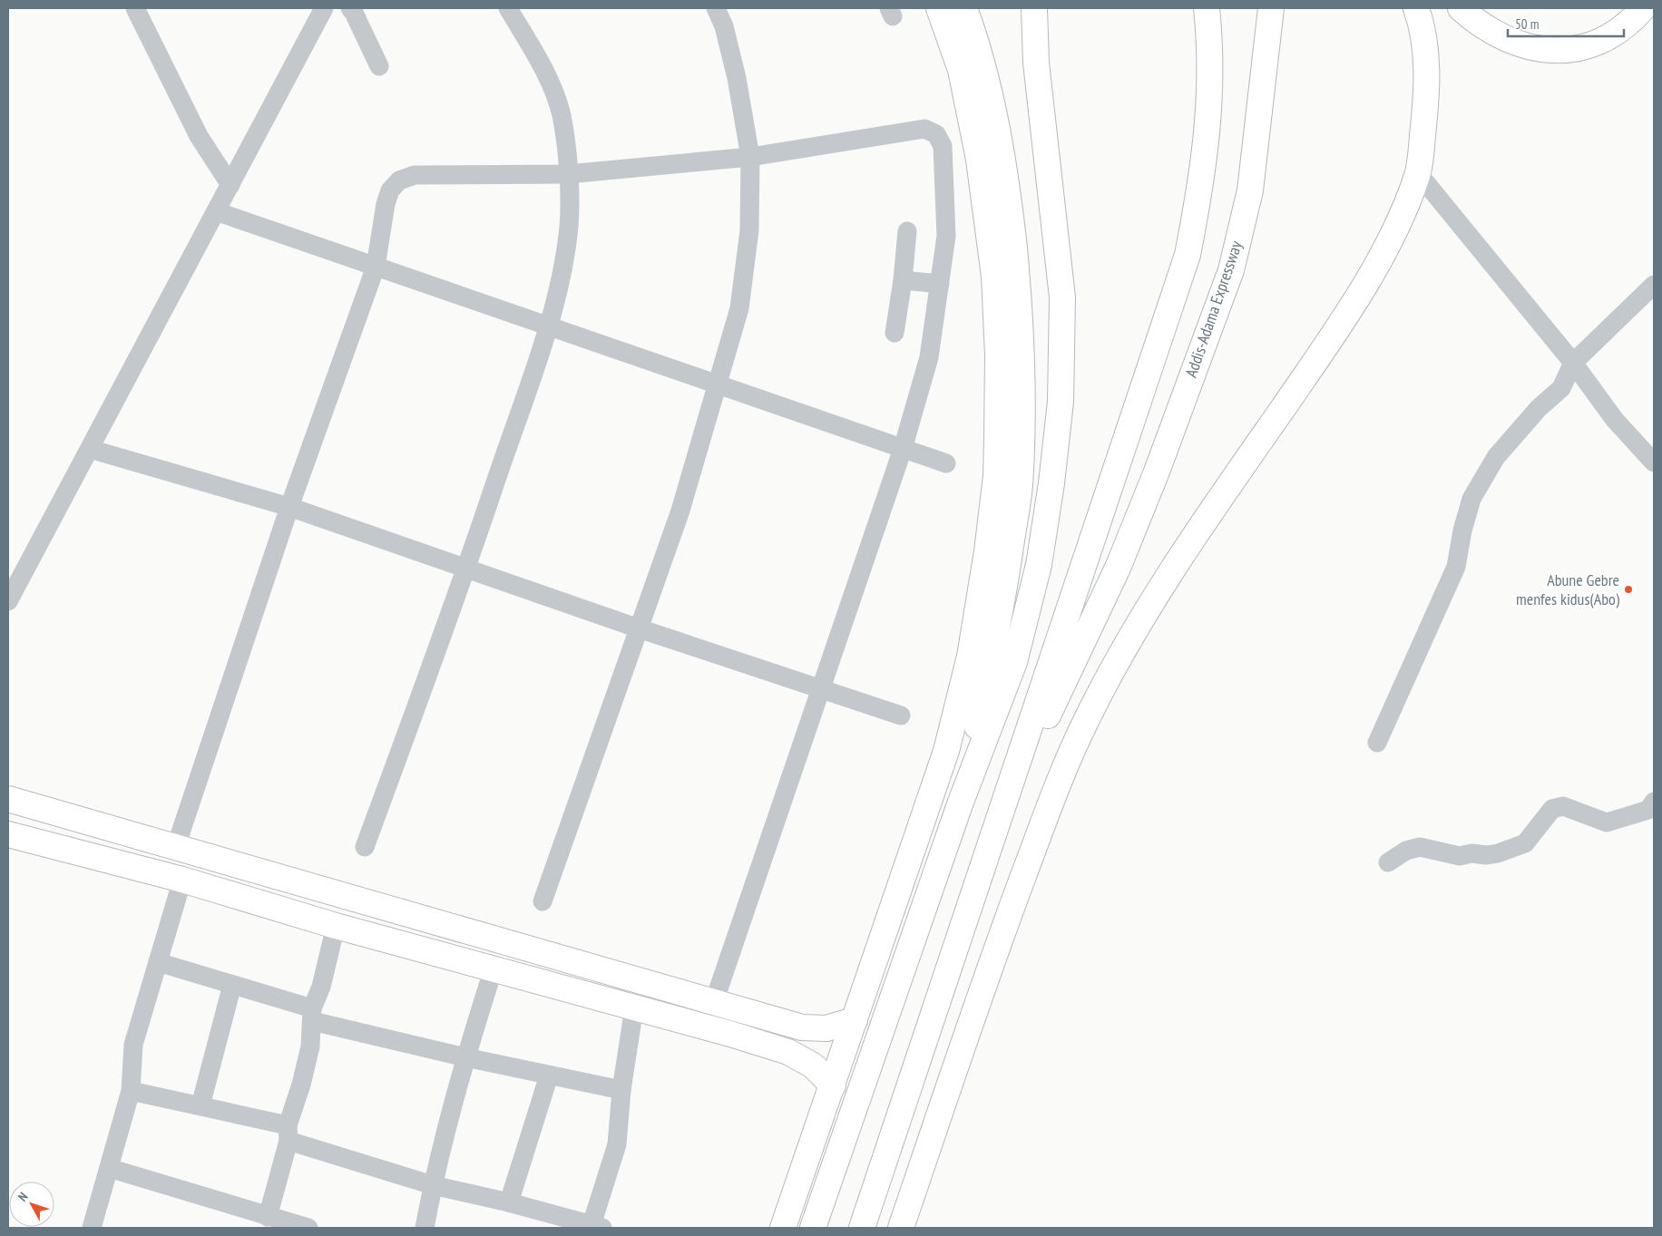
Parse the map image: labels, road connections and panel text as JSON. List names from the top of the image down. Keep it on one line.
{"streets":{"main road":["Addis-Adama Expressway"]},"places":["Abune Gebre menfes kidus(Abo)"],"scale_bar":"50 m","north":"top left"}
